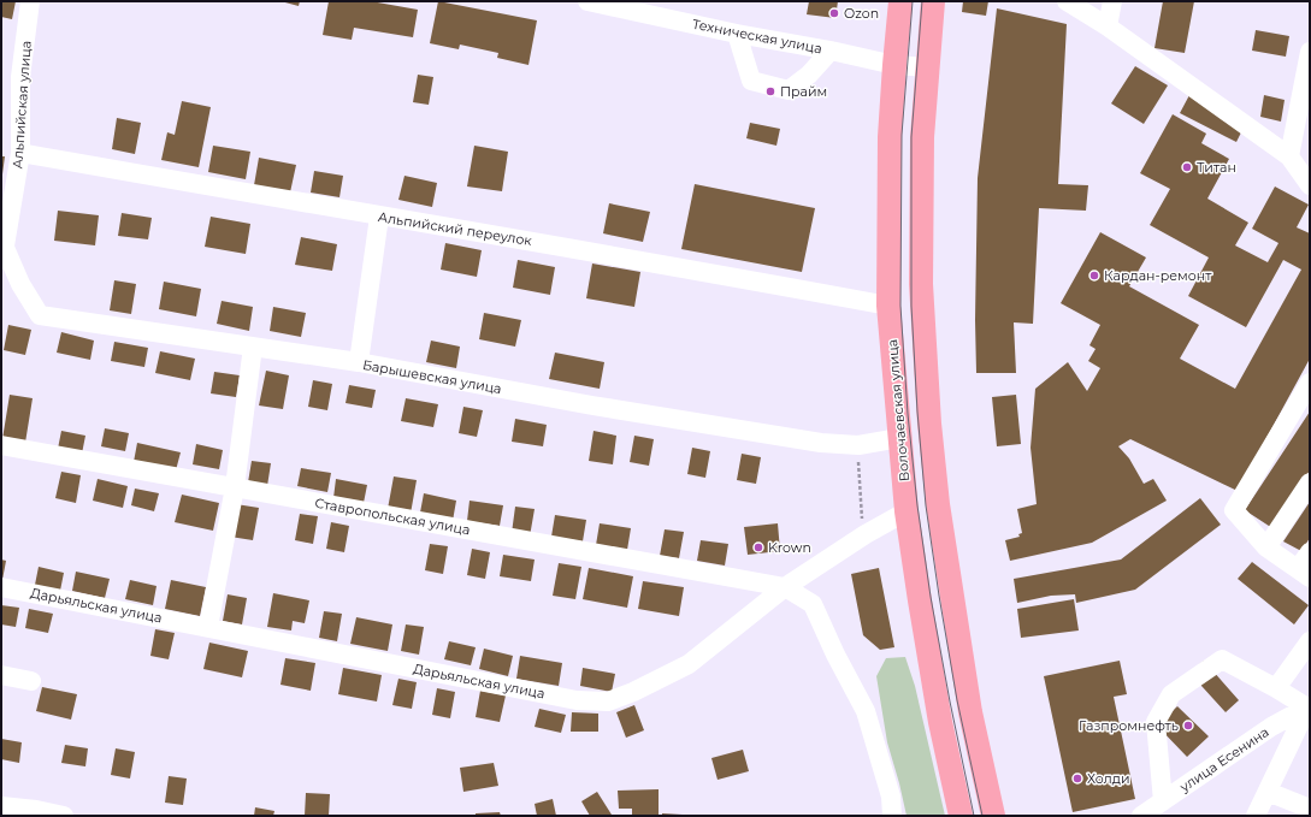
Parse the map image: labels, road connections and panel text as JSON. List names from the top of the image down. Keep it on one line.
{"streets":{"main road":["Волочаевская улица"],"street":["Техническая улица","Альпийская улица","Альпийский переулок","Барышевская улица","Ставропольская улица","Дарьяльская улица","улица Есенина"]},"crossings":[["Техническая улица","Волочаевская улица"],["Альпийская улица","Альпийский переулок"],["Альпийская улица","Барышевская улица"],["Альпийский переулок","Волочаевская улица"],["Барышевская улица","Волочаевская улица"],["Волочаевская улица","Дарьяльская улица"],["Ставропольская улица","Дарьяльская улица"]],"places":["Ozon","Прайм","Титан","Кардан-ремонт","Krown","Газпромнефть","Холди"]}
